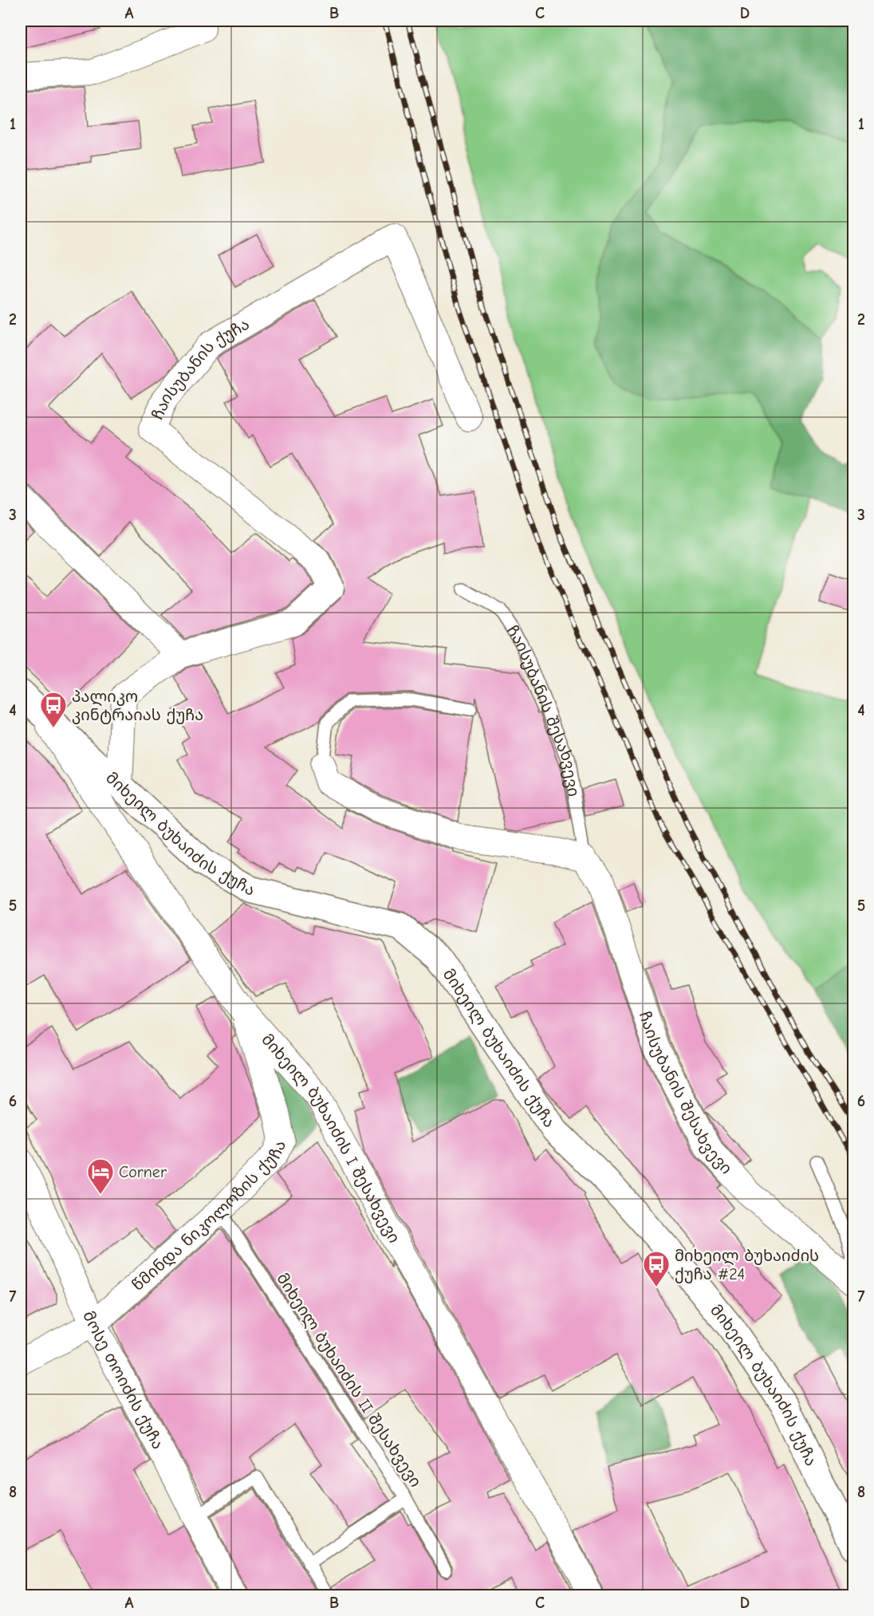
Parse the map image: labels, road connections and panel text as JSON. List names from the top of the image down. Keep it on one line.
{"streets":{"street":["ჩაისუბანის ქუჩა","ჩაისუბანის შესახვევი","მიხეილ ბუხაიძის ქუჩა","მიხეილ ბუხაიძის I შესახვევი","წმინდა ნიკოლოზის ქუჩა","მოსე თოიძის ქუჩა"],"lane":["მიხეილ ბუხაიძის II შესახვევი"]},"crossings":[["ჩაისუბანის ქუჩა","მიხეილ ბუხაიძის ქუჩა"],["მიხეილ ბუხაიძის ქუჩა","მიხეილ ბუხაიძის I შესახვევი"],["მიხეილ ბუხაიძის I შესახვევი","წმინდა ნიკოლოზის ქუჩა"],["წმინდა ნიკოლოზის ქუჩა","მოსე თოიძის ქუჩა"],["წმინდა ნიკოლოზის ქუჩა","მიხეილ ბუხაიძის II შესახვევი"]],"places":{"bus stop":["პალიკო კინტრაიას ქუჩა","მიხეილ ბუხაიძის ქუჩა #24"],"hotel":["Corner"]},"grid":{"columns":["A","B","C","D"],"rows":["1","2","3","4","5","6","7","8"]}}
